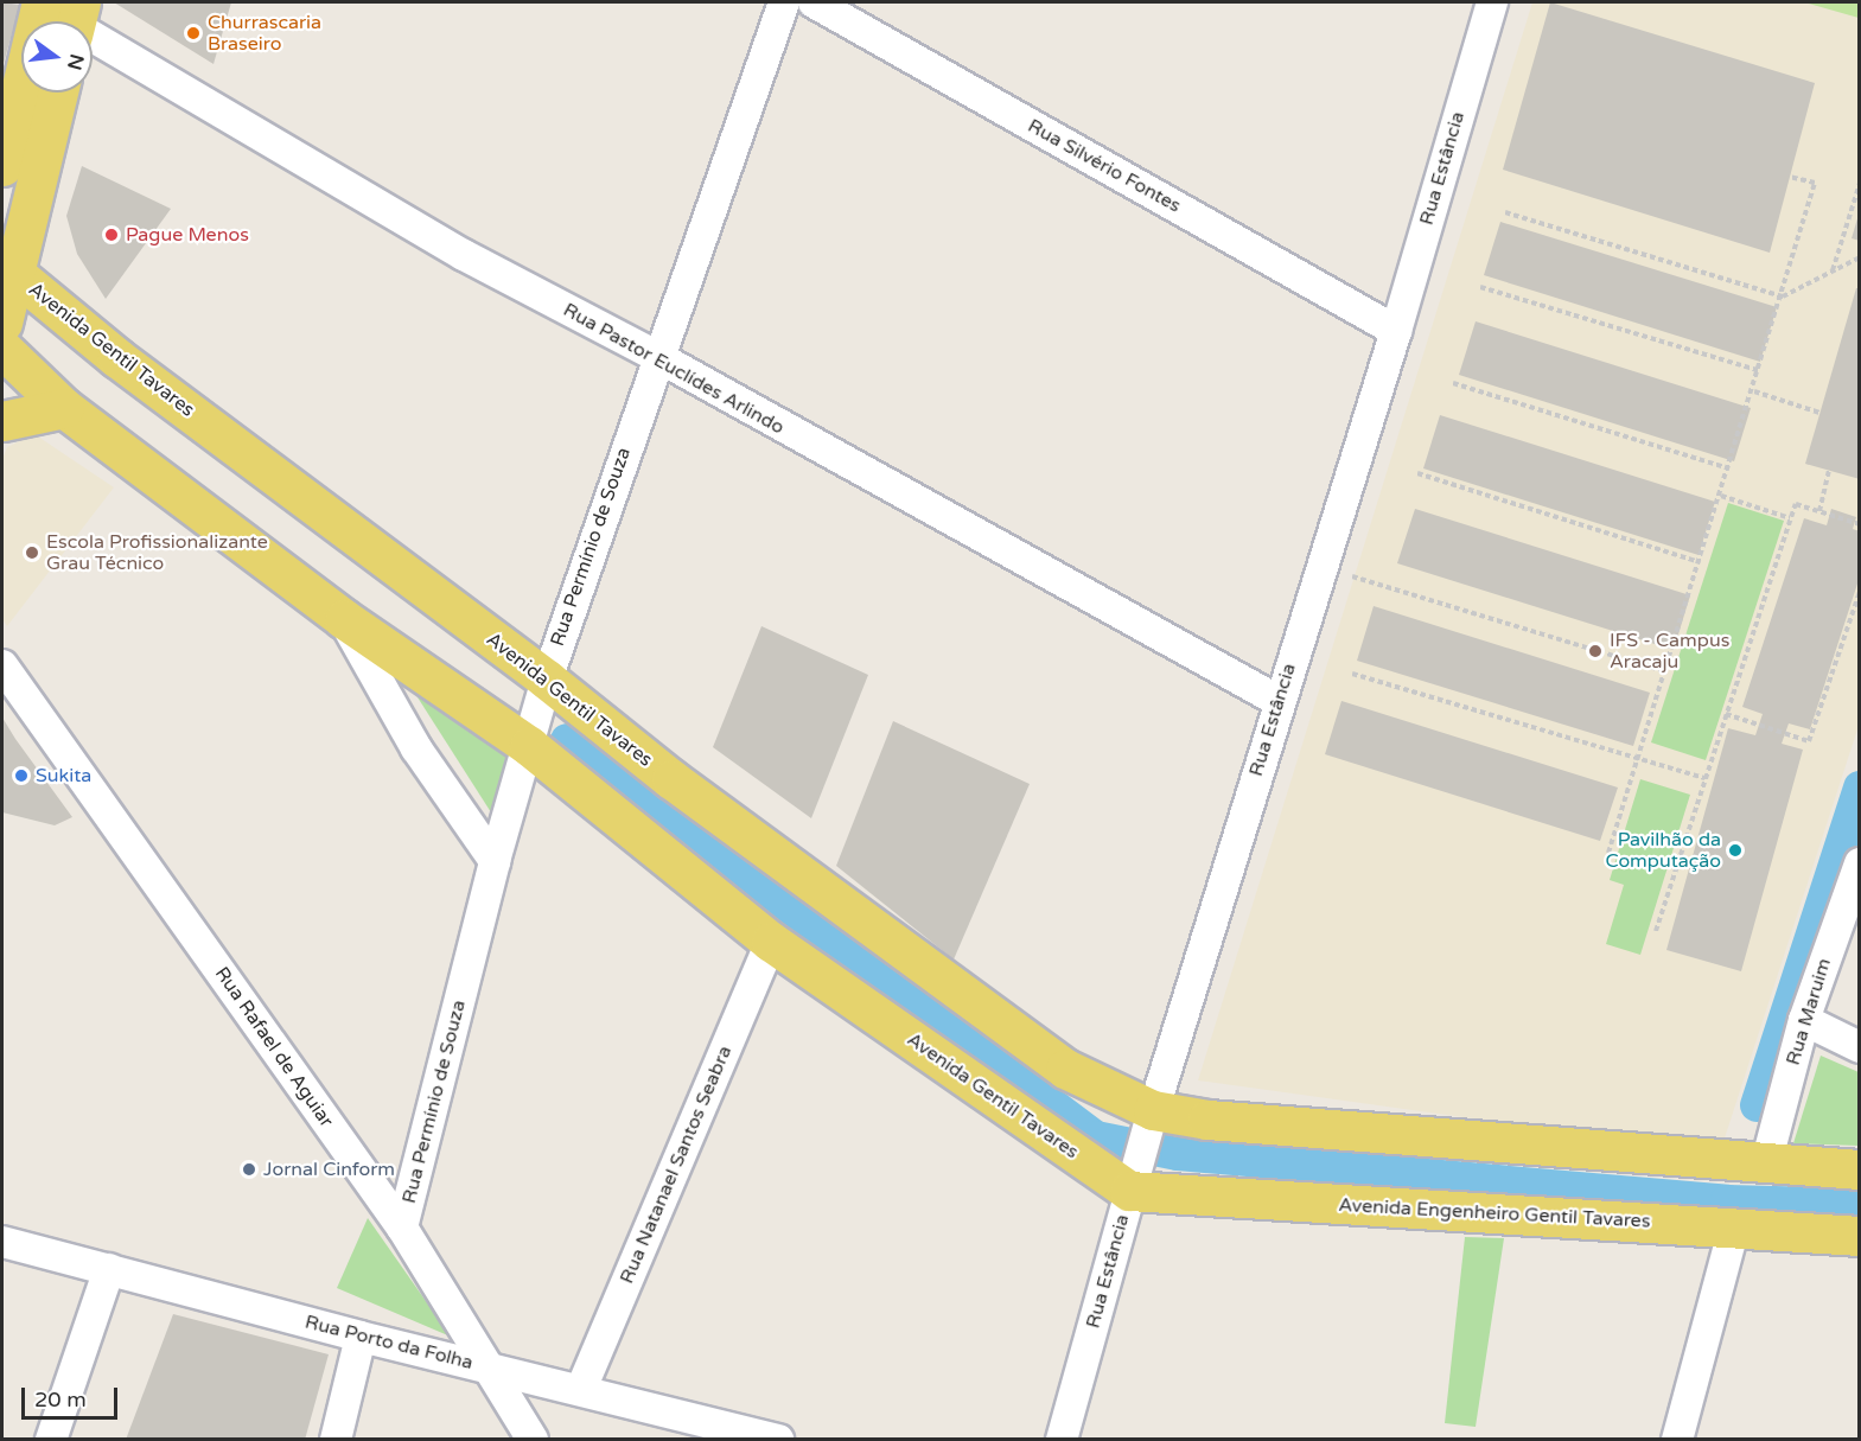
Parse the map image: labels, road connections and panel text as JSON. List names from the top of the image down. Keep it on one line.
{"streets":{"main road":["Avenida Gentil Tavares","Avenida Engenheiro Gentil Tavares"],"street":["Rua Silvério Fontes","Rua Estância","Rua Pastor Euclídes Arlindo","Rua Permínio de Souza","Rua Maruim","Rua Rafael de Aguiar","Rua Natanael Santos Seabra","Rua Porto da Folha"]},"crossings":[["Rua Silvério Fontes","Rua Estância"],["Rua Estância","Avenida Gentil Tavares"],["Rua Estância","Rua Pastor Euclídes Arlindo"],["Rua Estância","Avenida Engenheiro Gentil Tavares"],["Avenida Gentil Tavares","Rua Permínio de Souza"],["Avenida Gentil Tavares","Rua Natanael Santos Seabra"],["Avenida Gentil Tavares","Avenida Engenheiro Gentil Tavares"],["Rua Pastor Euclídes Arlindo","Rua Permínio de Souza"],["Rua Permínio de Souza","Rua Rafael de Aguiar"],["Rua Rafael de Aguiar","Rua Porto da Folha"],["Rua Natanael Santos Seabra","Rua Porto da Folha"]],"places":["Churrascaria Braseiro","Pague Menos","Escola Profissionalizante Grau Técnico","IFS - Campus Aracaju","Sukita","Pavilhão da Computação","Jornal Cinform"],"scale_bar":"20 m","north":"right"}
